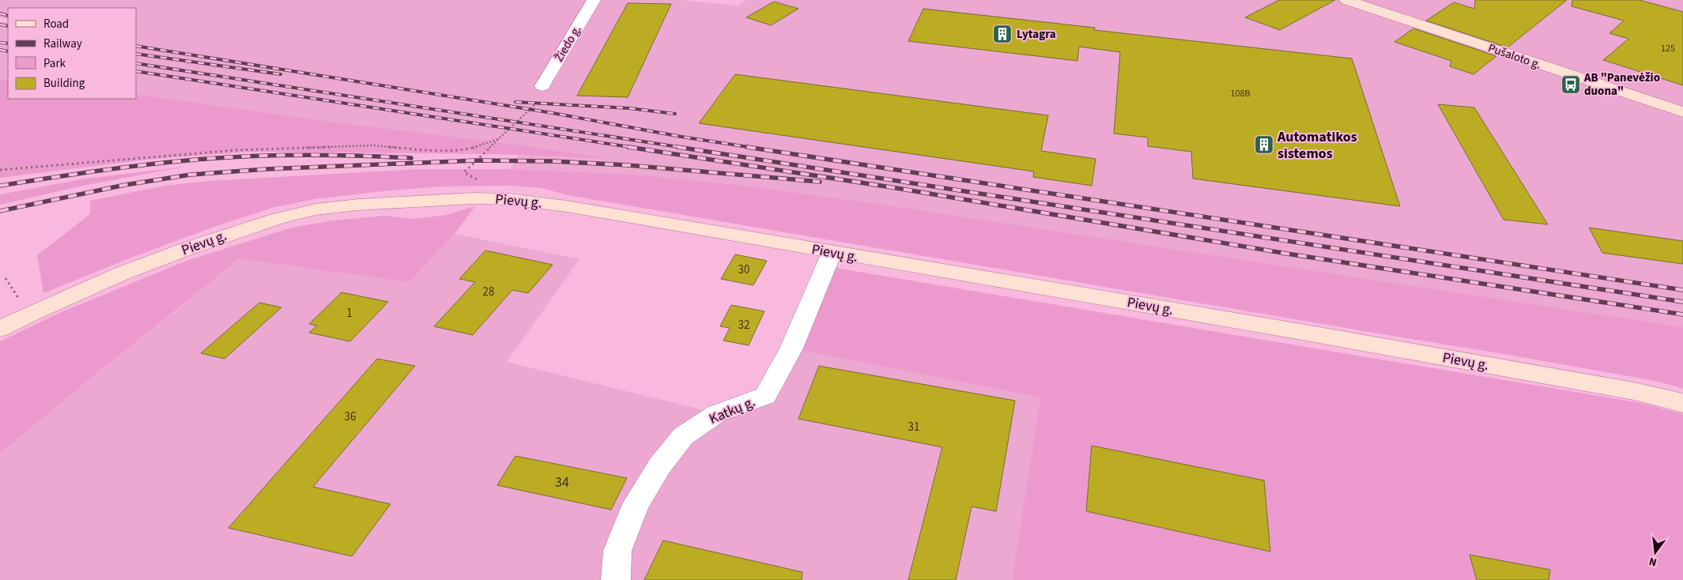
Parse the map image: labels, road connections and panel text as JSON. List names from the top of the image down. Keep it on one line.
{"streets":{"street":["Žiedo g.","Pušaloto g.","Pievų g.","Katkų g."]},"crossings":[["Pievų g.","Katkų g."]],"places":{"building":["Lytagra","Automatikos sistemos"],"bus stop":["AB \"Panevėžio duona\""]},"house_numbers":["125","108B","30","28","1","32","36","31","34"],"legend":["Road","Railway","Park","Building"],"north":"bottom"}
